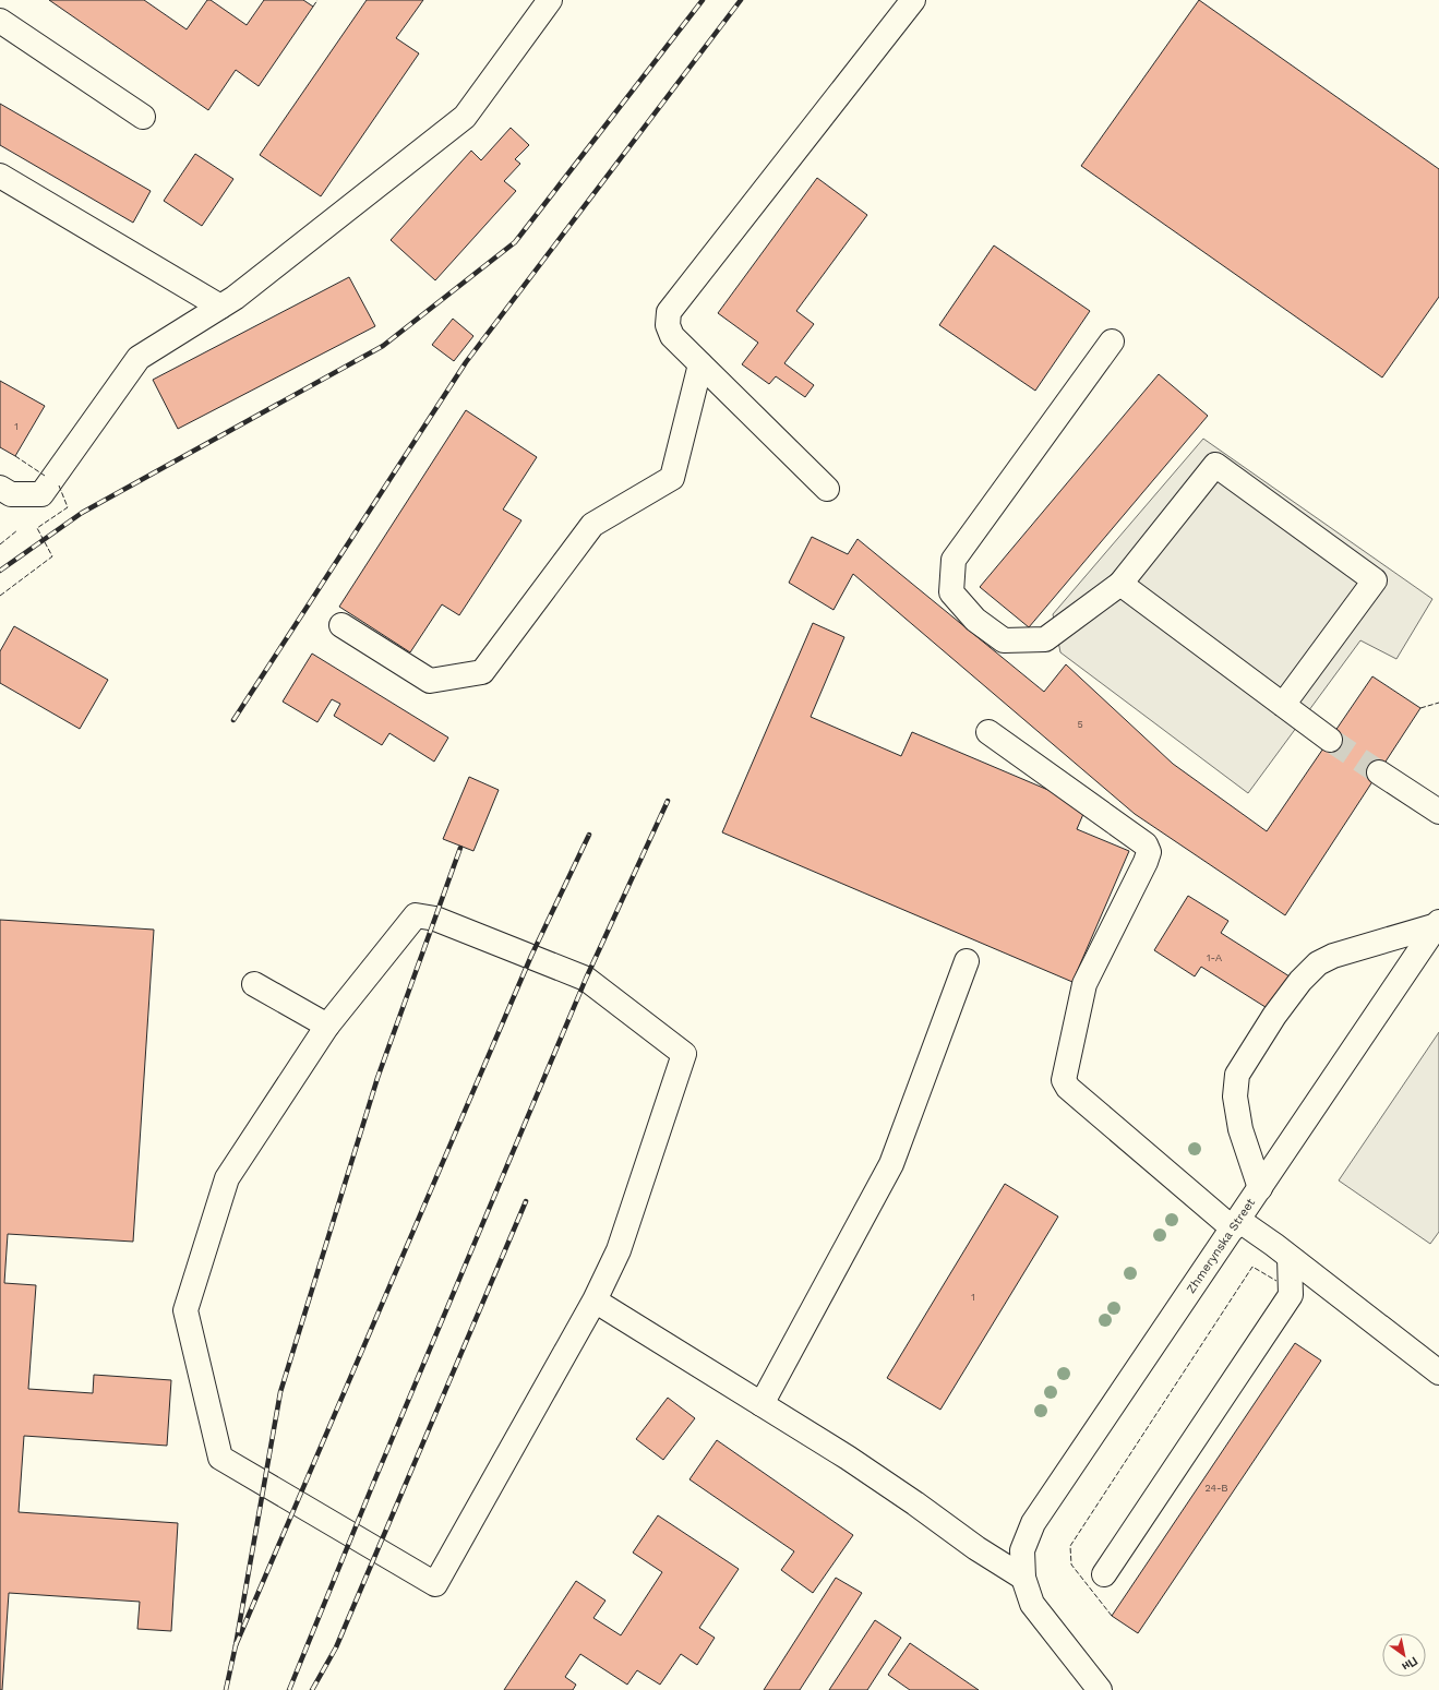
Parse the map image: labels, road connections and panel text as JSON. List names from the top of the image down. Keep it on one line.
{"streets":{"main road":["Zhmerynska Street"]},"house_numbers":["1","5","1-А","1","24-В"],"north":"bottom right"}
